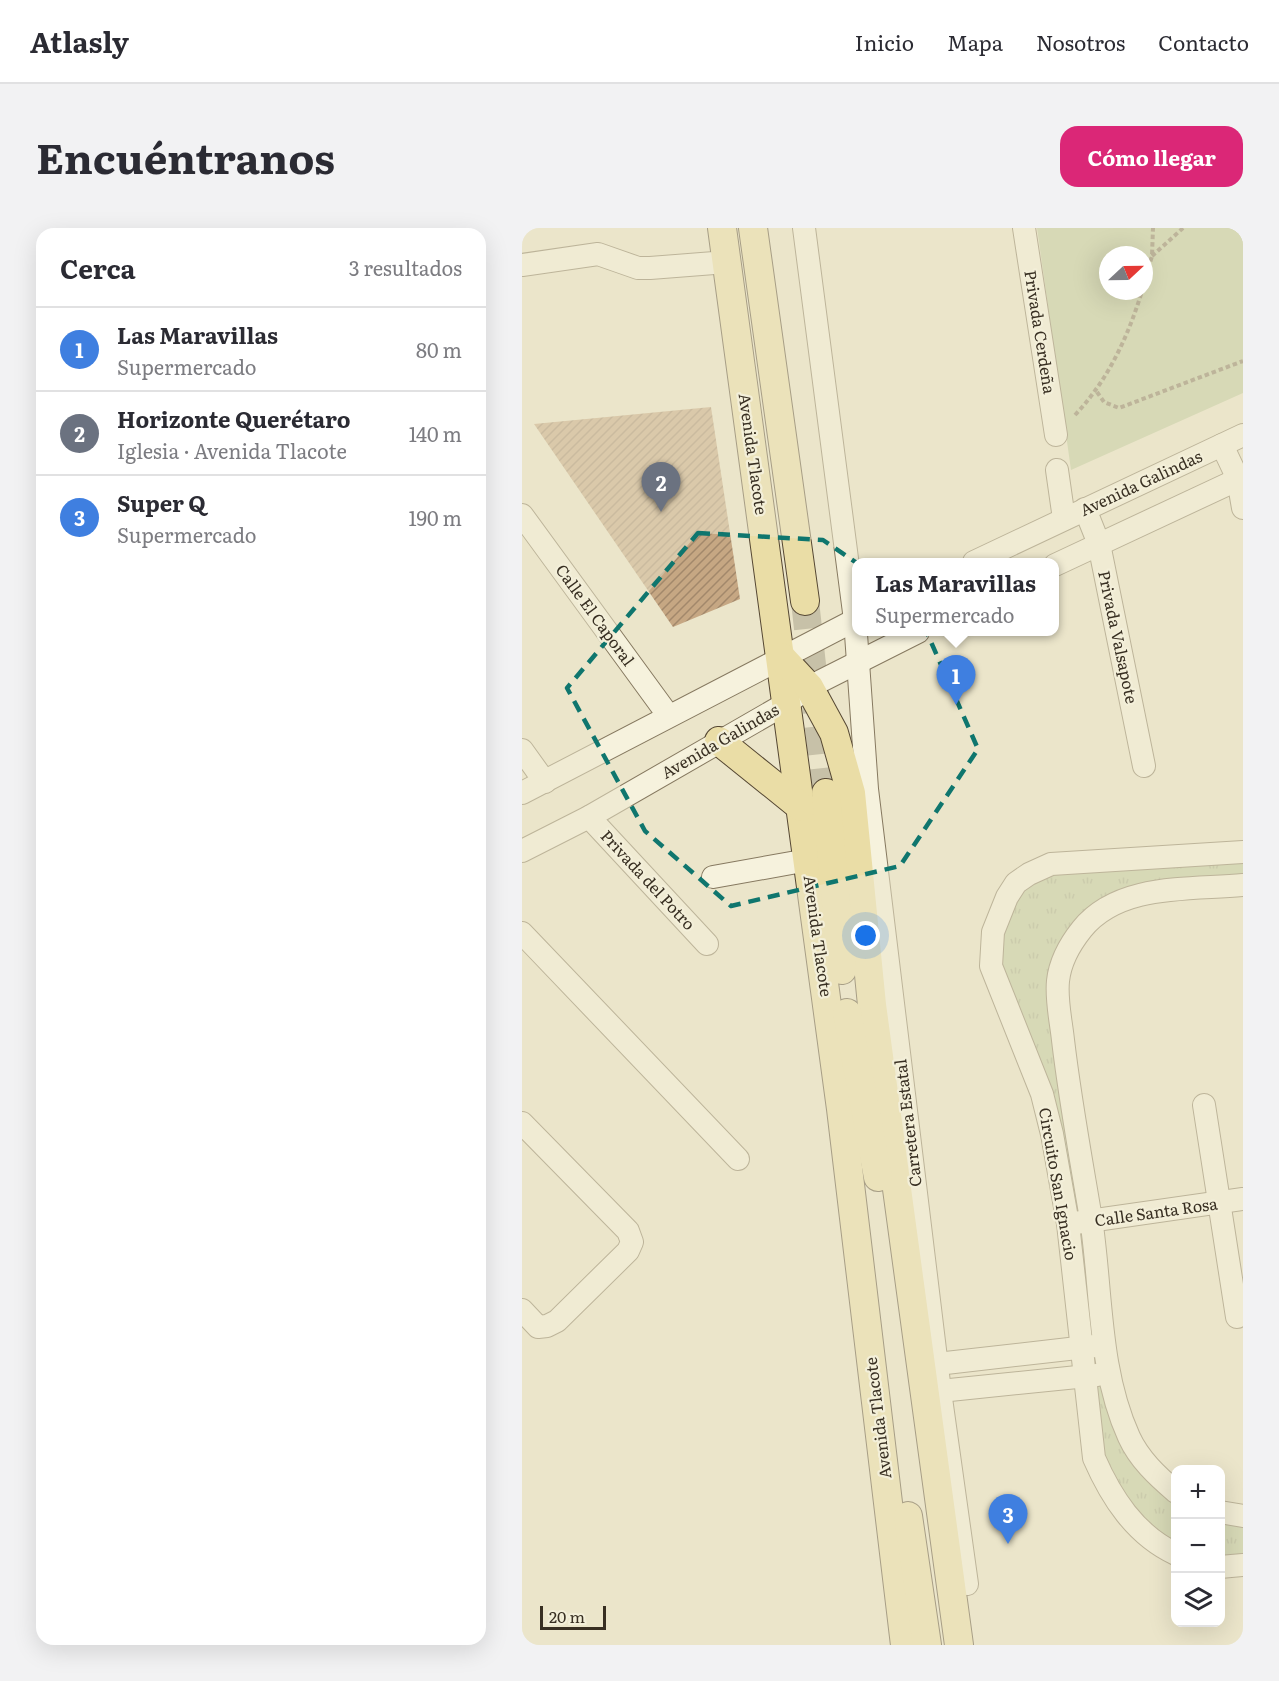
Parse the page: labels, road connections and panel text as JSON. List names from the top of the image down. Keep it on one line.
{"streets":{"main road":["Avenida Tlacote"],"street":["Privada Cerdeña","Avenida Galindas","Calle El Caporal","Privada Valsapote","Privada del Potro","Carretera Estatal","Circuito San Ignacio","Calle Santa Rosa"]},"crossings":[["Avenida Tlacote","Avenida Galindas"],["Avenida Galindas","Privada Valsapote"],["Avenida Galindas","Privada del Potro"],["Avenida Galindas","Carretera Estatal"],["Circuito San Ignacio","Calle Santa Rosa"]],"scale_bar":"20 m","north":"right","page":{"header":"Atlasly","nav":["Inicio","Mapa","Nosotros","Contacto"],"title":"Encuéntranos","buttons":"Cómo llegar","heading":["Cerca","3 resultados"],"list":[{"mark":"1","name":"Las Maravillas","note":"Supermercado","value":"80 m"},{"mark":"2","name":"Horizonte Querétaro","note":"Iglesia · Avenida Tlacote","value":"140 m"},{"mark":"3","name":"Super Q","note":"Supermercado","value":"190 m"}],"pins":["2","1","3"],"popup":["Las Maravillas","Supermercado"],"map_buttons":["+","−"],"scale":"20 m"}}
